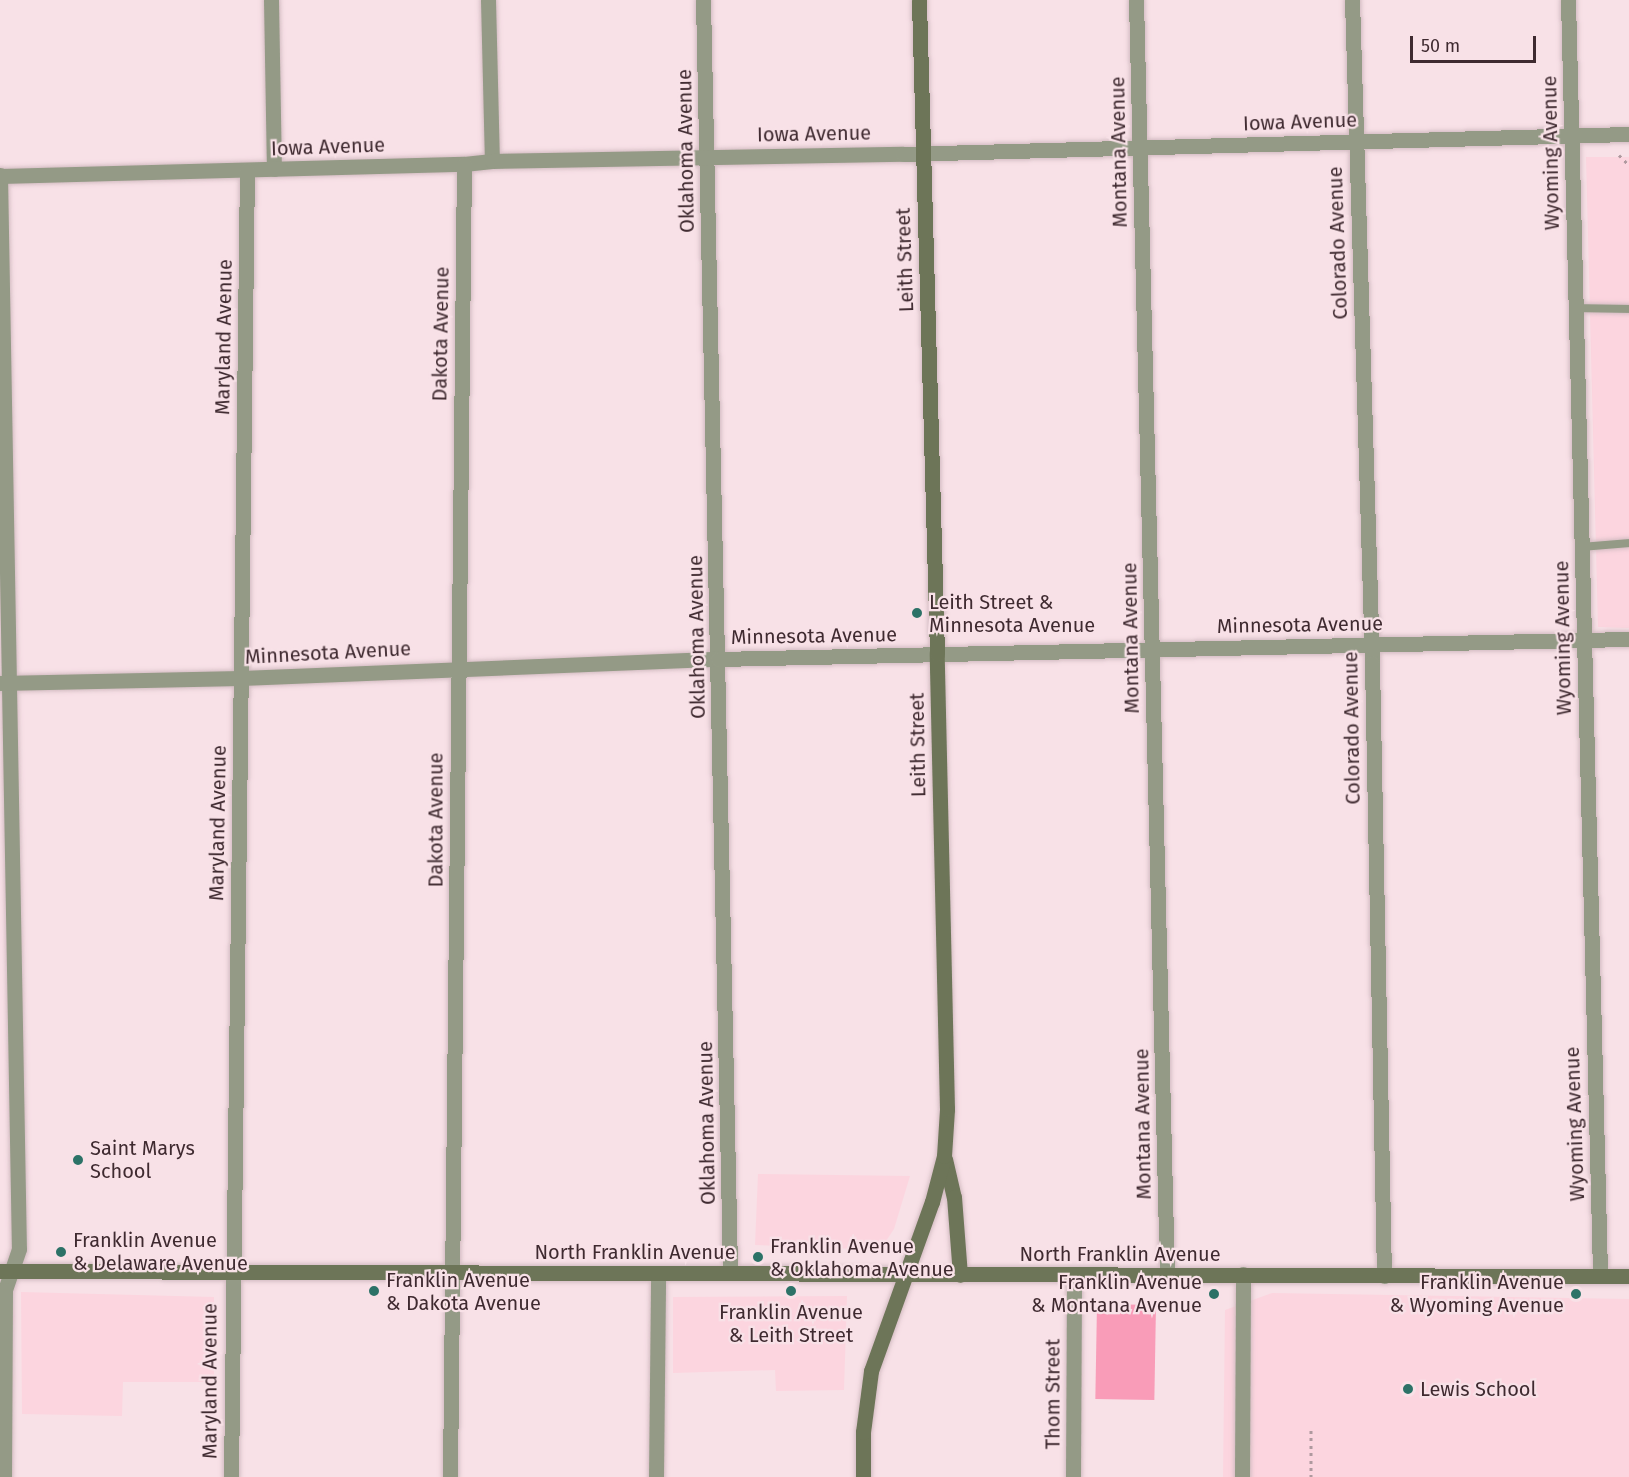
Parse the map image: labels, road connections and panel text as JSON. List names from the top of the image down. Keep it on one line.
{"streets":{"street":["Iowa Avenue","Oklahoma Avenue","Montana Avenue","Wyoming Avenue","Colorado Avenue","Leith Street","Dakota Avenue","Maryland Avenue","Minnesota Avenue","North Franklin Avenue","Thom Street"]},"crossings":[["Iowa Avenue","Oklahoma Avenue"],["Iowa Avenue","Montana Avenue"],["Iowa Avenue","Wyoming Avenue"],["Iowa Avenue","Colorado Avenue"],["Iowa Avenue","Leith Street"],["Iowa Avenue","Dakota Avenue"],["Iowa Avenue","Maryland Avenue"],["Oklahoma Avenue","Minnesota Avenue"],["Oklahoma Avenue","North Franklin Avenue"],["Montana Avenue","Minnesota Avenue"],["Montana Avenue","North Franklin Avenue"],["Wyoming Avenue","Minnesota Avenue"],["Wyoming Avenue","North Franklin Avenue"],["Colorado Avenue","Minnesota Avenue"],["Colorado Avenue","North Franklin Avenue"],["Leith Street","Minnesota Avenue"],["Leith Street","North Franklin Avenue"],["Dakota Avenue","Minnesota Avenue"],["Dakota Avenue","North Franklin Avenue"],["Maryland Avenue","Minnesota Avenue"],["Maryland Avenue","North Franklin Avenue"],["North Franklin Avenue","Thom Street"]],"places":["Leith Street & Minnesota Avenue","Saint Marys School","Franklin Avenue & Delaware Avenue","Franklin Avenue & Oklahoma Avenue","Franklin Avenue & Dakota Avenue","Franklin Avenue & Leith Street","Franklin Avenue & Montana Avenue","Franklin Avenue & Wyoming Avenue","Lewis School"],"scale_bar":"50 m"}
